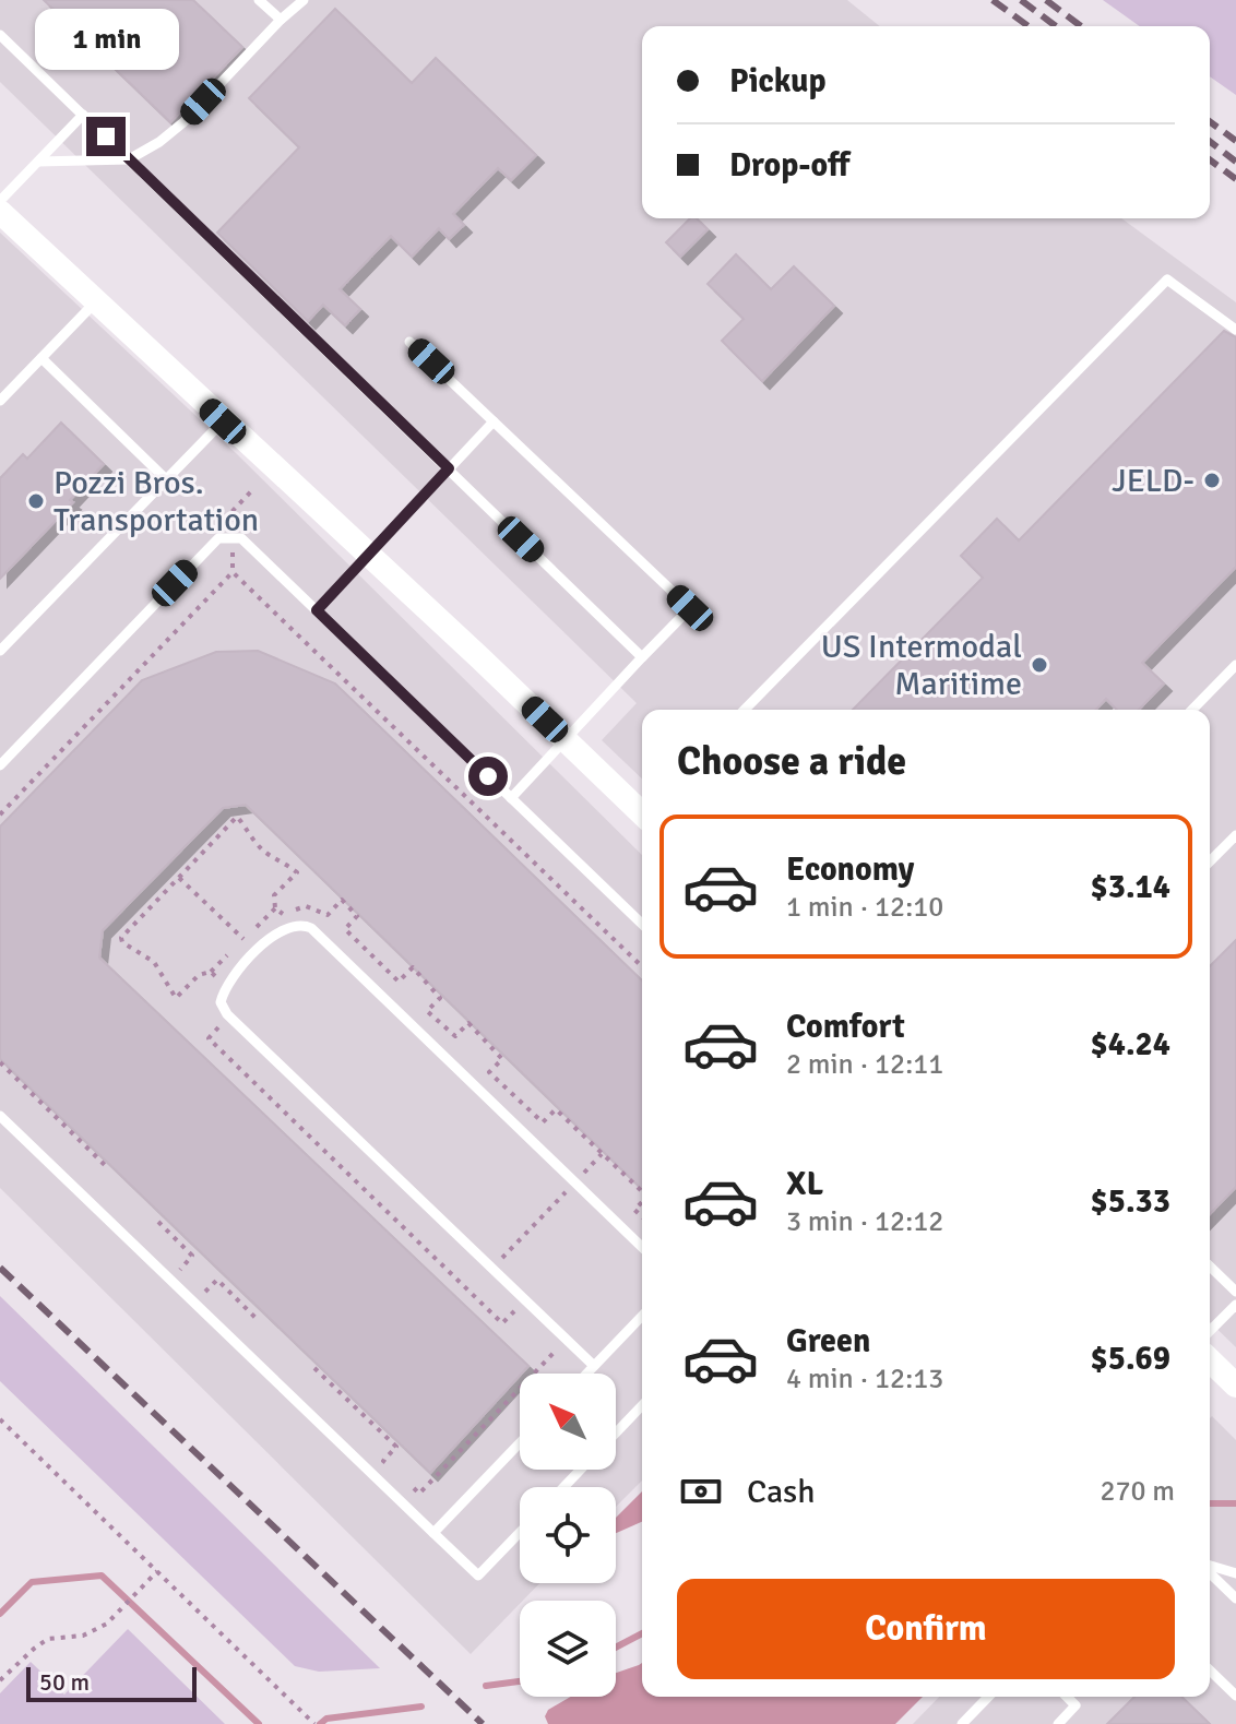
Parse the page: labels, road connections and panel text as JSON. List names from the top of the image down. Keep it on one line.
{"places":["JELD-","Pozzi Bros. Transportation","US Intermodal Maritime"],"scale_bar":"50 m","north":"top left","page":{"bubble":"1 min","banner":["Pickup","Drop-off"],"heading":"Choose a ride","list":[{"name":"Economy","note":"1 min · 12:10","value":"$3.14"},{"name":"Comfort","note":"2 min · 12:11","value":"$4.24"},{"name":"XL","note":"3 min · 12:12","value":"$5.33"},{"name":"Green","note":"4 min · 12:13","value":"$5.69"}],"pay":["Cash","270 m"],"buttons":"Confirm","scale":"50 m"}}
